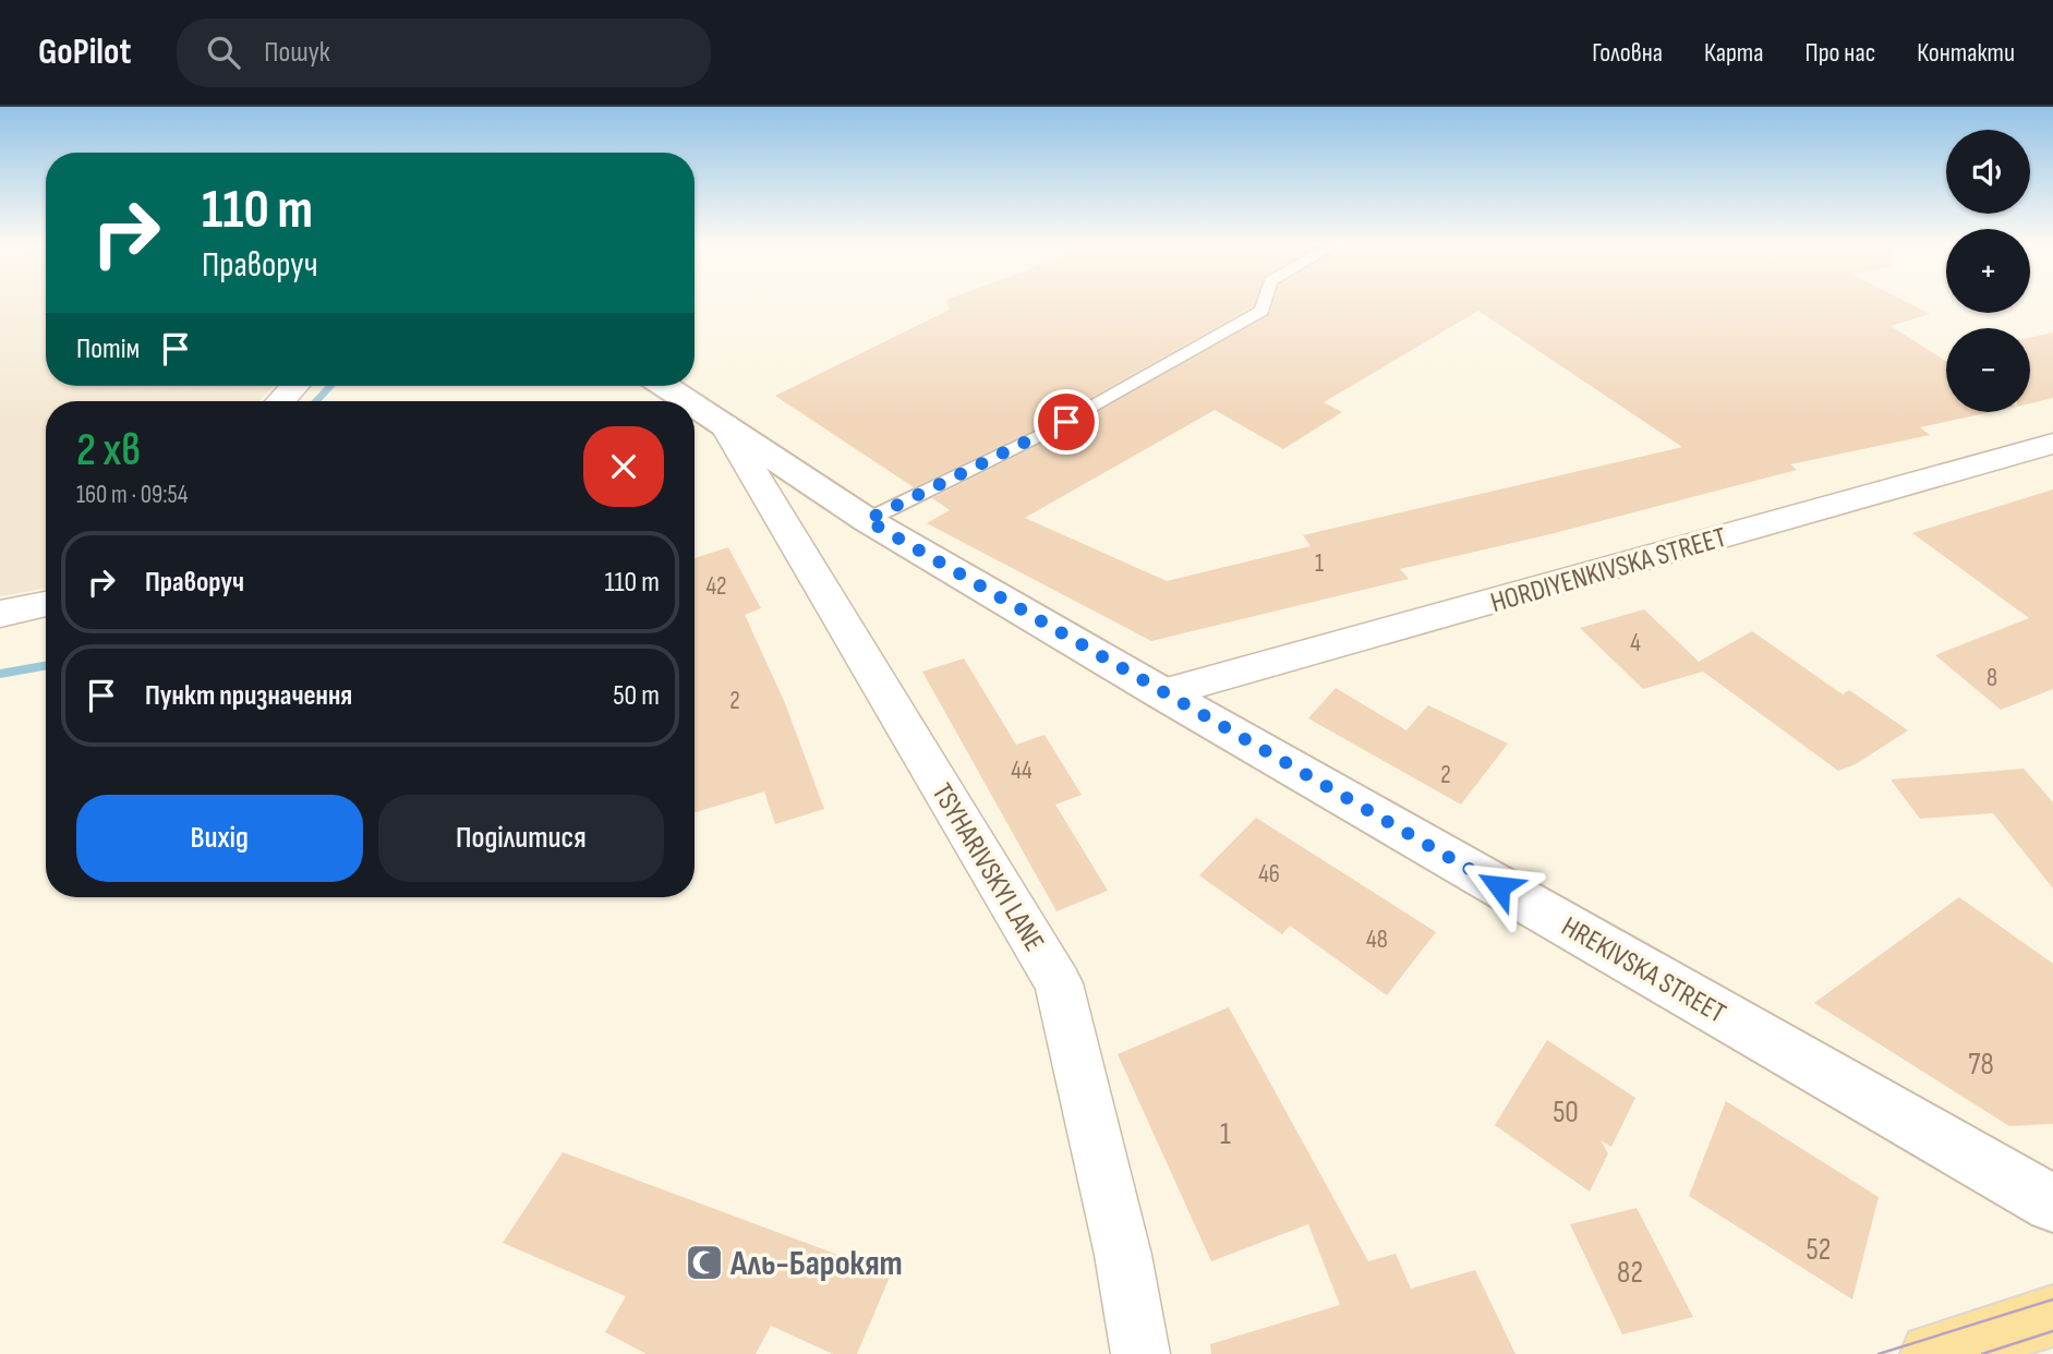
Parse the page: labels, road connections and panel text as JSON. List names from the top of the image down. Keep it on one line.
{"streets":{"street":["HORDIYENKIVSKA STREET","TSYHARIVSKYI LANE","HREKIVSKA STREET"]},"crossings":[["HORDIYENKIVSKA STREET","HREKIVSKA STREET"],["TSYHARIVSKYI LANE","HREKIVSKA STREET"]],"places":{"mosque":["Аль-Барокят"]},"house_numbers":["1","42","4","8","2","44","2","46","48","78","50","1","52","82"],"page":{"header":"GoPilot","search":"Пошук","nav":["Головна","Карта","Про нас","Контакти"],"map_buttons":["+","−"],"turn":["110 m","Праворуч"],"then":"Потім","heading":["2 хв","160 m · 09:54"],"list":[{"name":"Праворуч","value":"110 m"},{"name":"Пункт призначення","value":"50 m"}],"buttons":["Вихід","Поділитися"]}}
